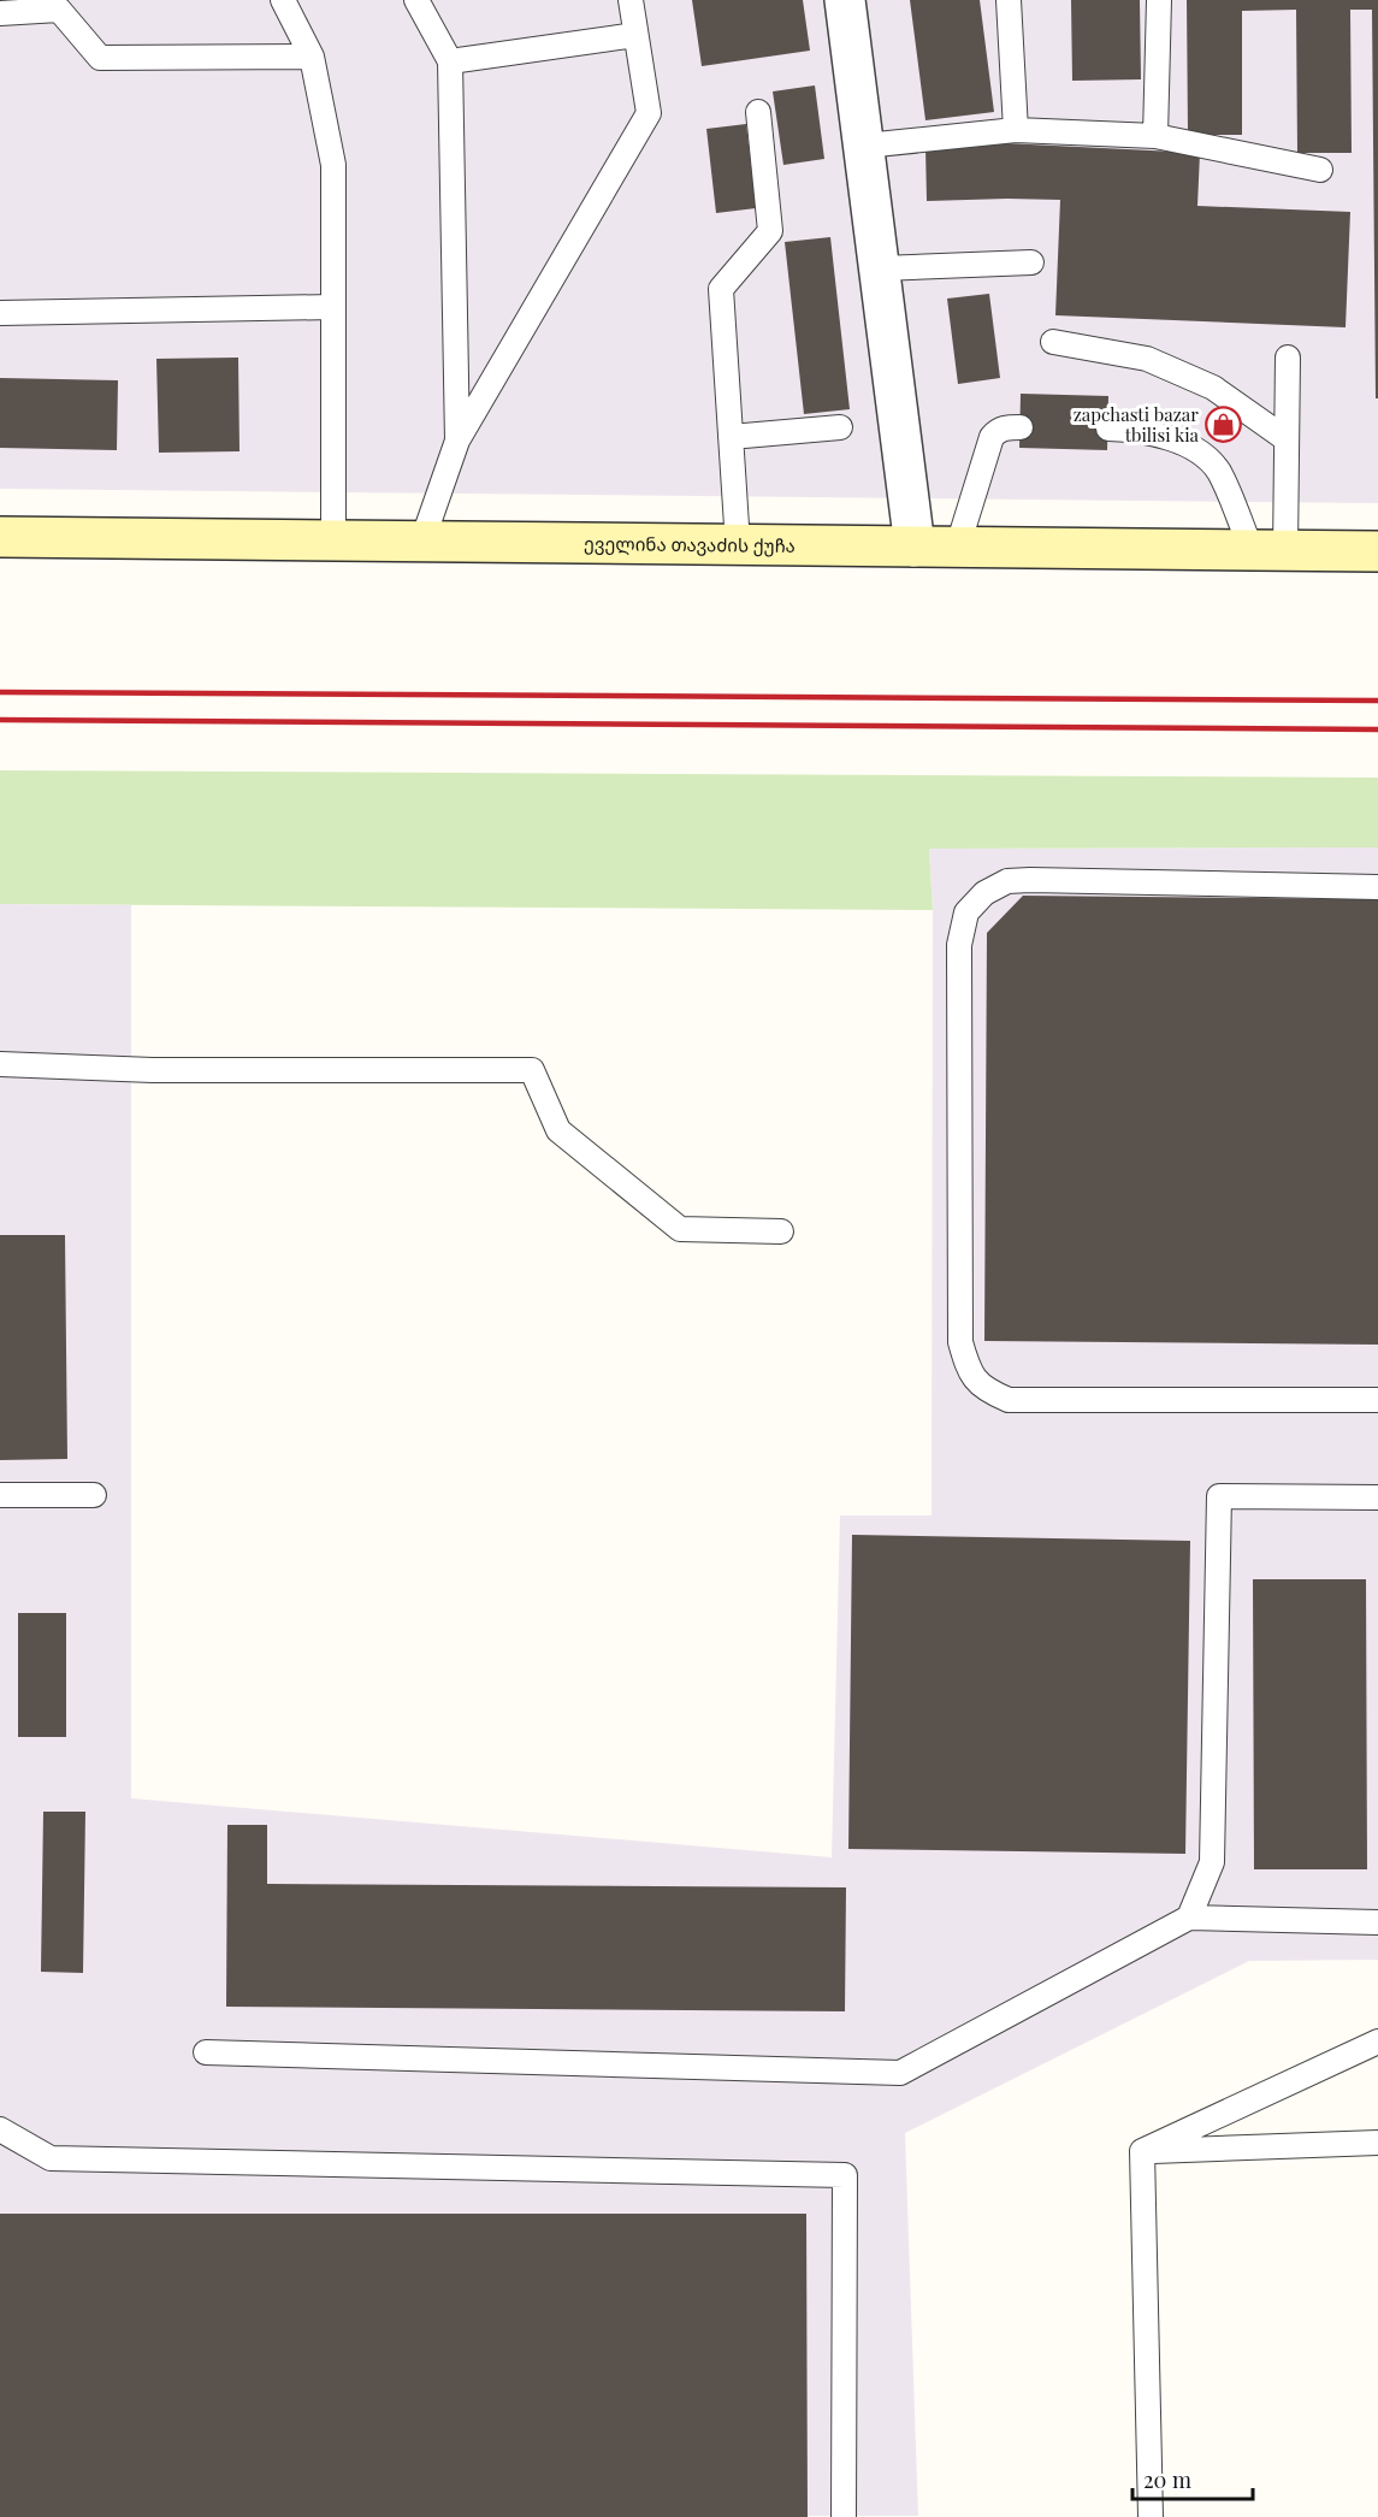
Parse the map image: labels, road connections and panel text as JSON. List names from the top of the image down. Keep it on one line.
{"streets":{"main road":["ეველინა თავაძის ქუჩა"]},"places":{"shop":["zapchasti bazar tbilisi kia"]},"scale_bar":"20 m"}
